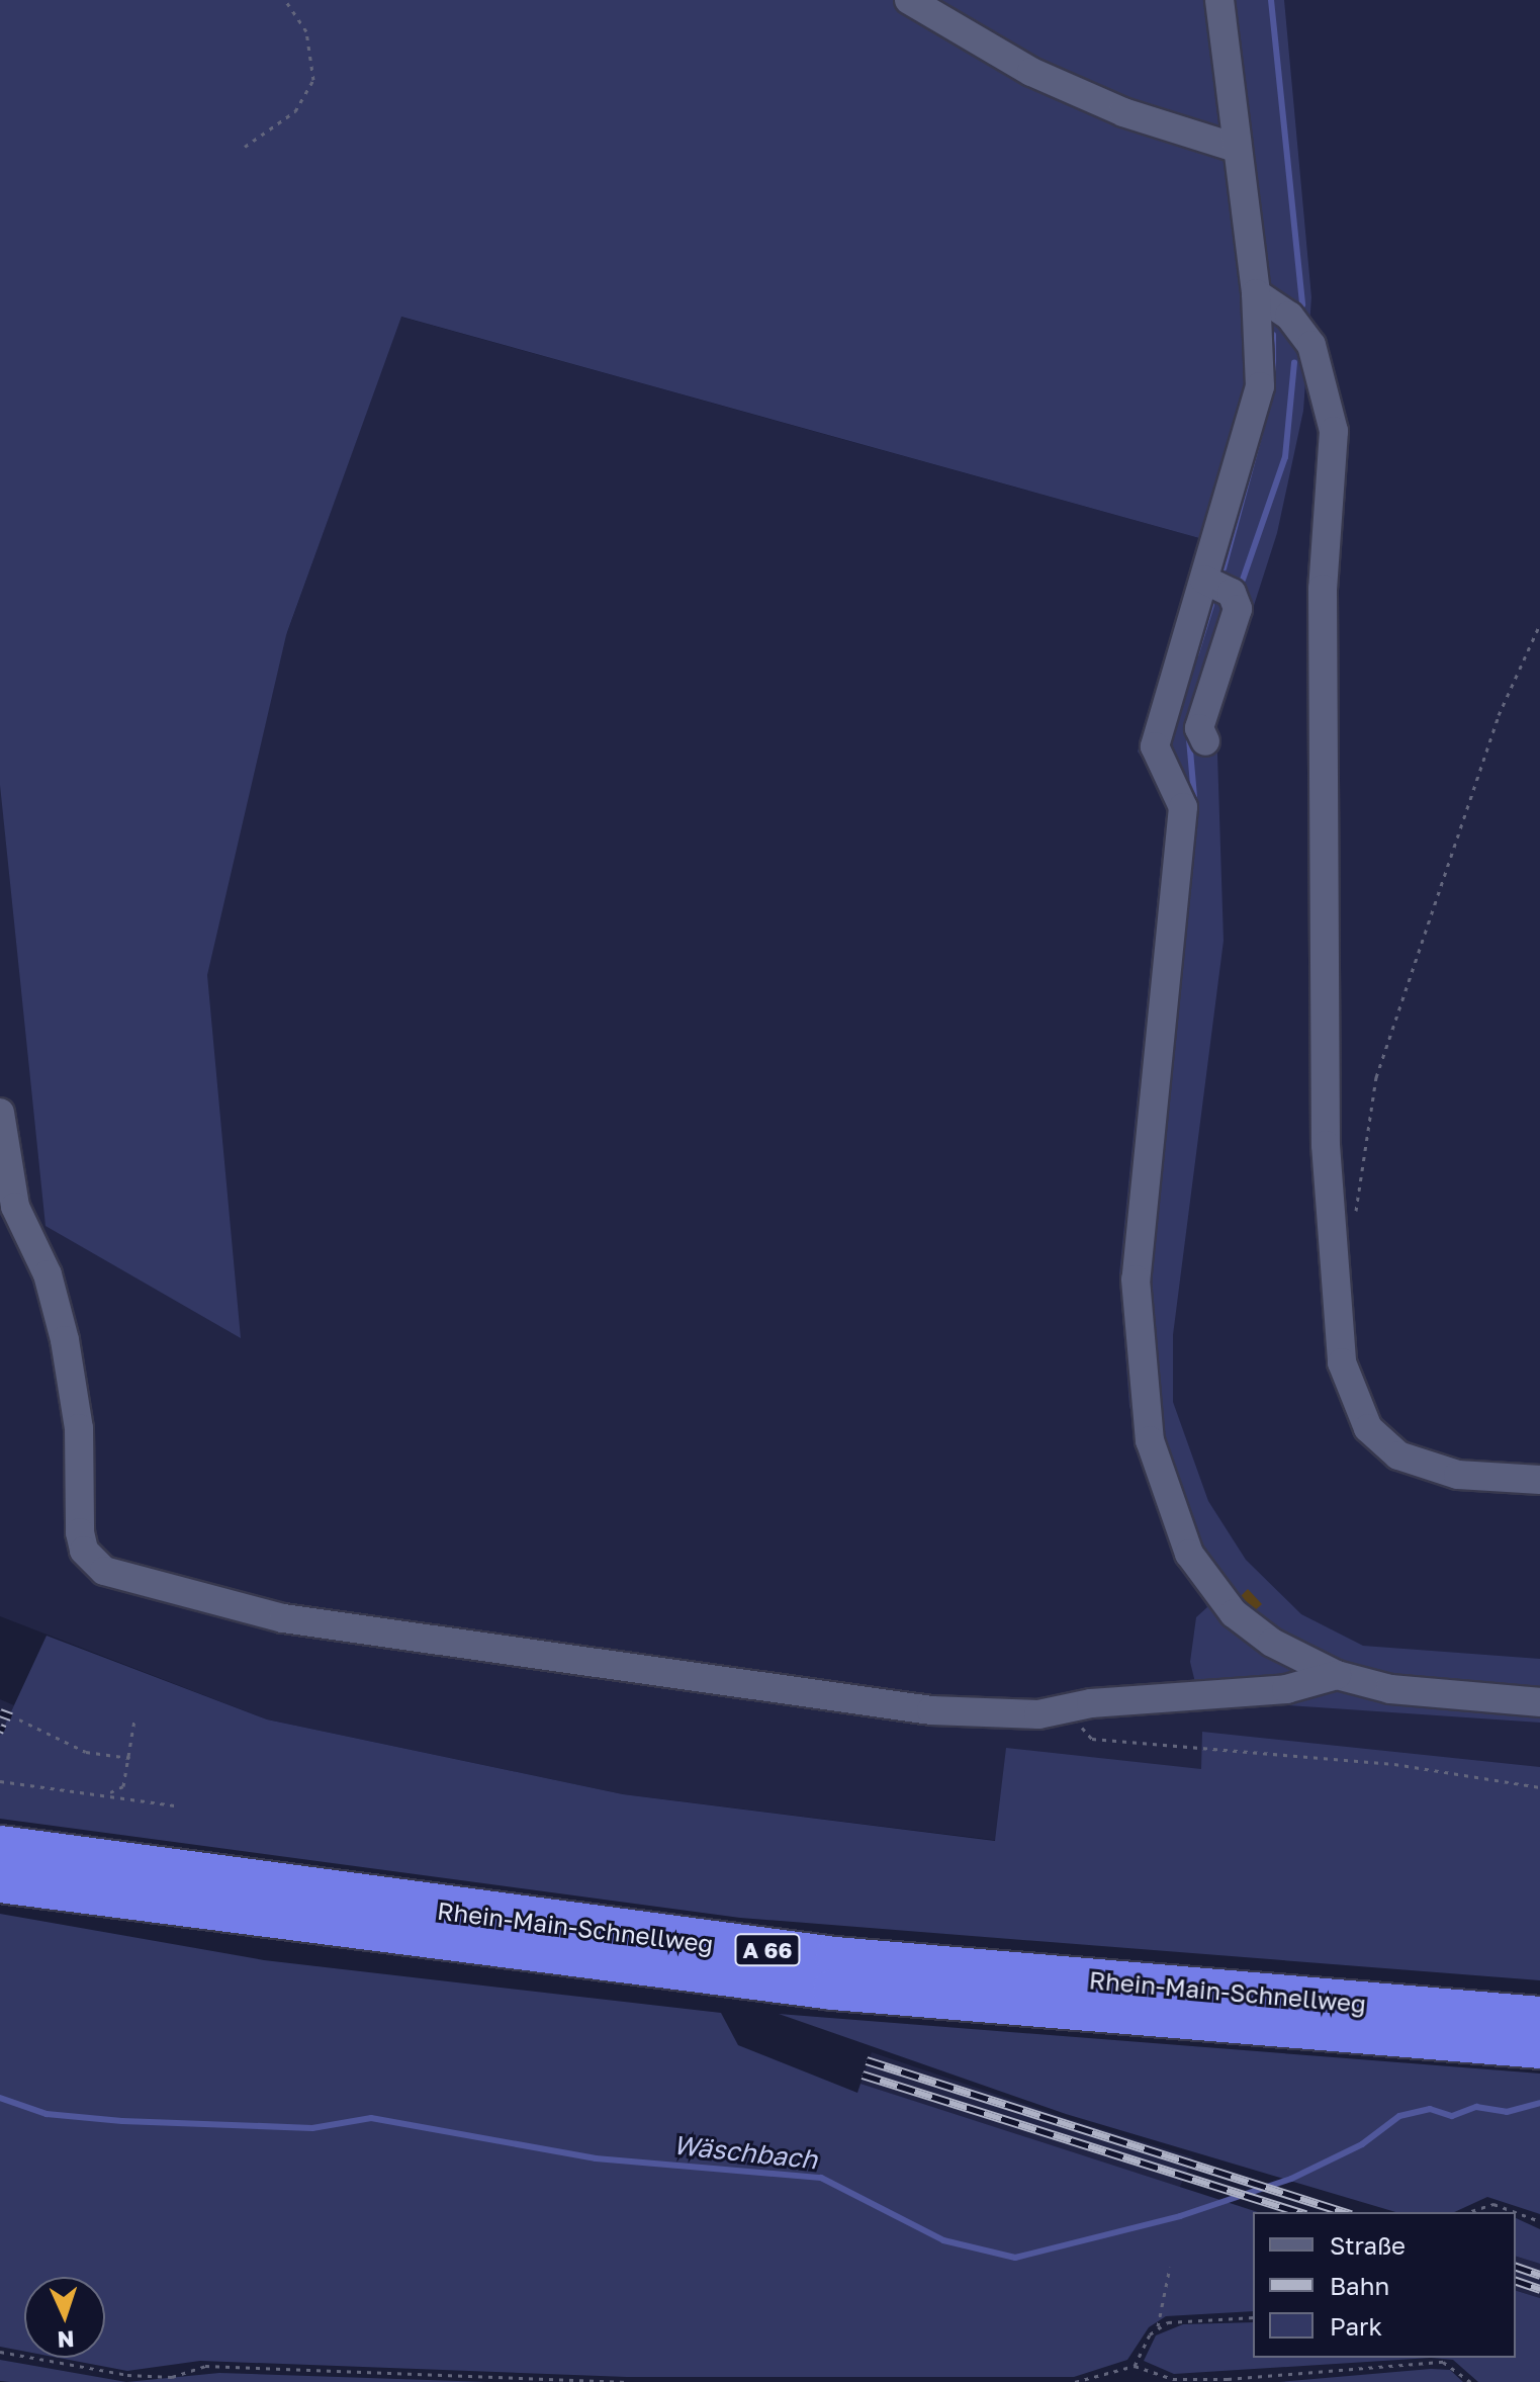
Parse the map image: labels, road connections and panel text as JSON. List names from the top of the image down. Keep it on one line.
{"streets":{"highway":["Rhein-Main-Schnellweg","A 66"]},"water":["Wäschbach"],"legend":["Straße","Bahn","Park"],"north":"bottom"}
